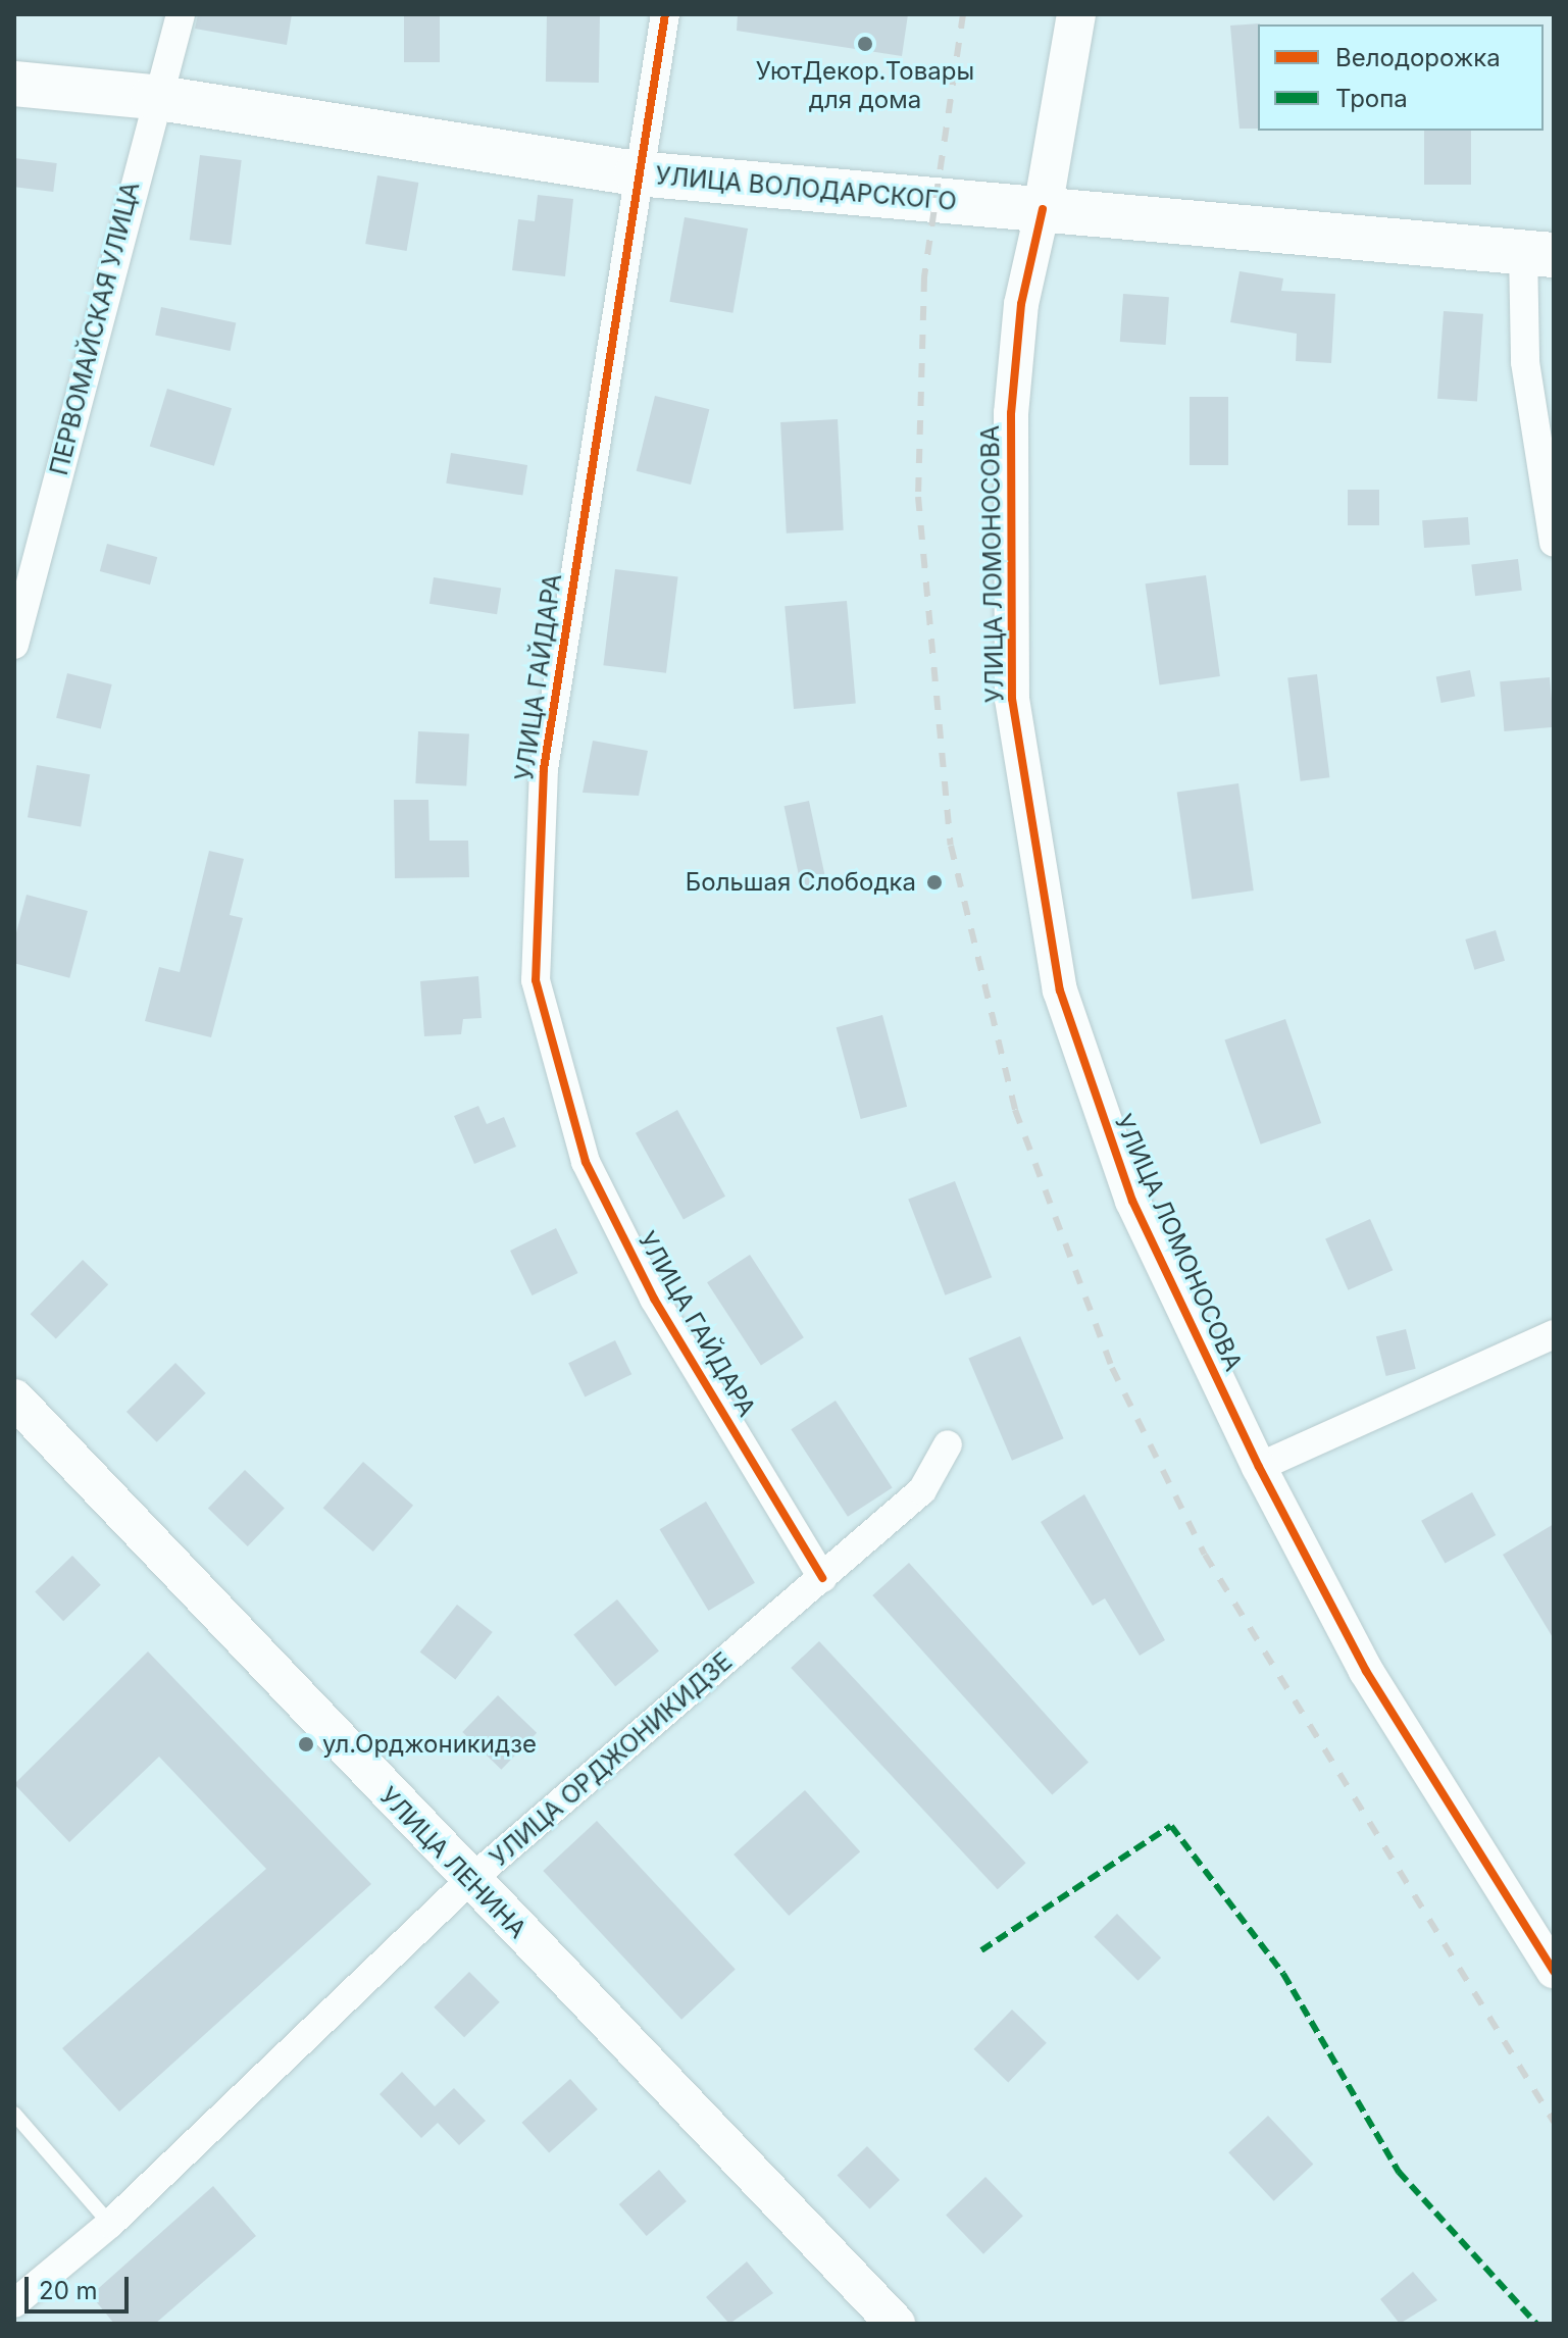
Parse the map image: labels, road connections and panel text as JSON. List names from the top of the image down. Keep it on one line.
{"streets":{"main road":["УЛИЦА ВОЛОДАРСКОГО","УЛИЦА ЛОМОНОСОВА","УЛИЦА ЛЕНИНА"],"street":["ПЕРВОМАЙСКАЯ УЛИЦА","УЛИЦА ГАЙДАРА","УЛИЦА ОРДЖОНИКИДЗЕ"]},"crossings":[["УЛИЦА ВОЛОДАРСКОГО","ПЕРВОМАЙСКАЯ УЛИЦА"],["УЛИЦА ВОЛОДАРСКОГО","УЛИЦА ЛОМОНОСОВА"],["УЛИЦА ВОЛОДАРСКОГО","УЛИЦА ГАЙДАРА"],["УЛИЦА ГАЙДАРА","УЛИЦА ОРДЖОНИКИДЗЕ"],["УЛИЦА ОРДЖОНИКИДЗЕ","УЛИЦА ЛЕНИНА"]],"places":["УютДекор.Товары для дома","Большая Слободка","ул.Орджоникидзе"],"legend":["Велодорожка","Тропа"],"scale_bar":"20 m"}
